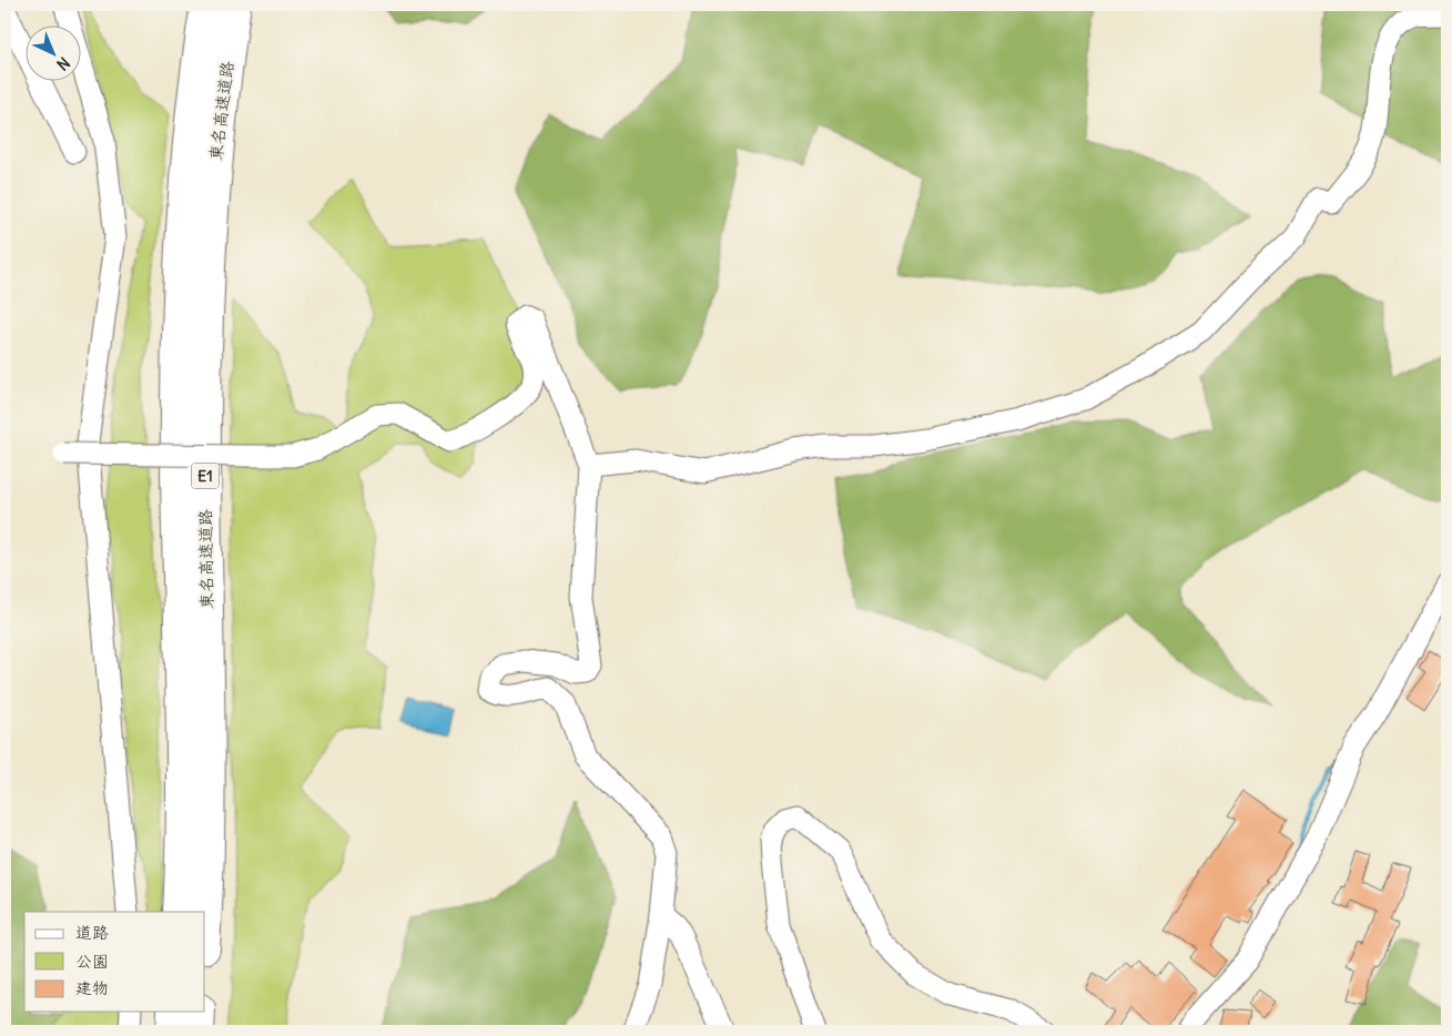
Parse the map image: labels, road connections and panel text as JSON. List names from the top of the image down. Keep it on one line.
{"streets":{"highway":["東名高速道路","E1"]},"legend":["道路","公園","建物"],"north":"bottom right"}
